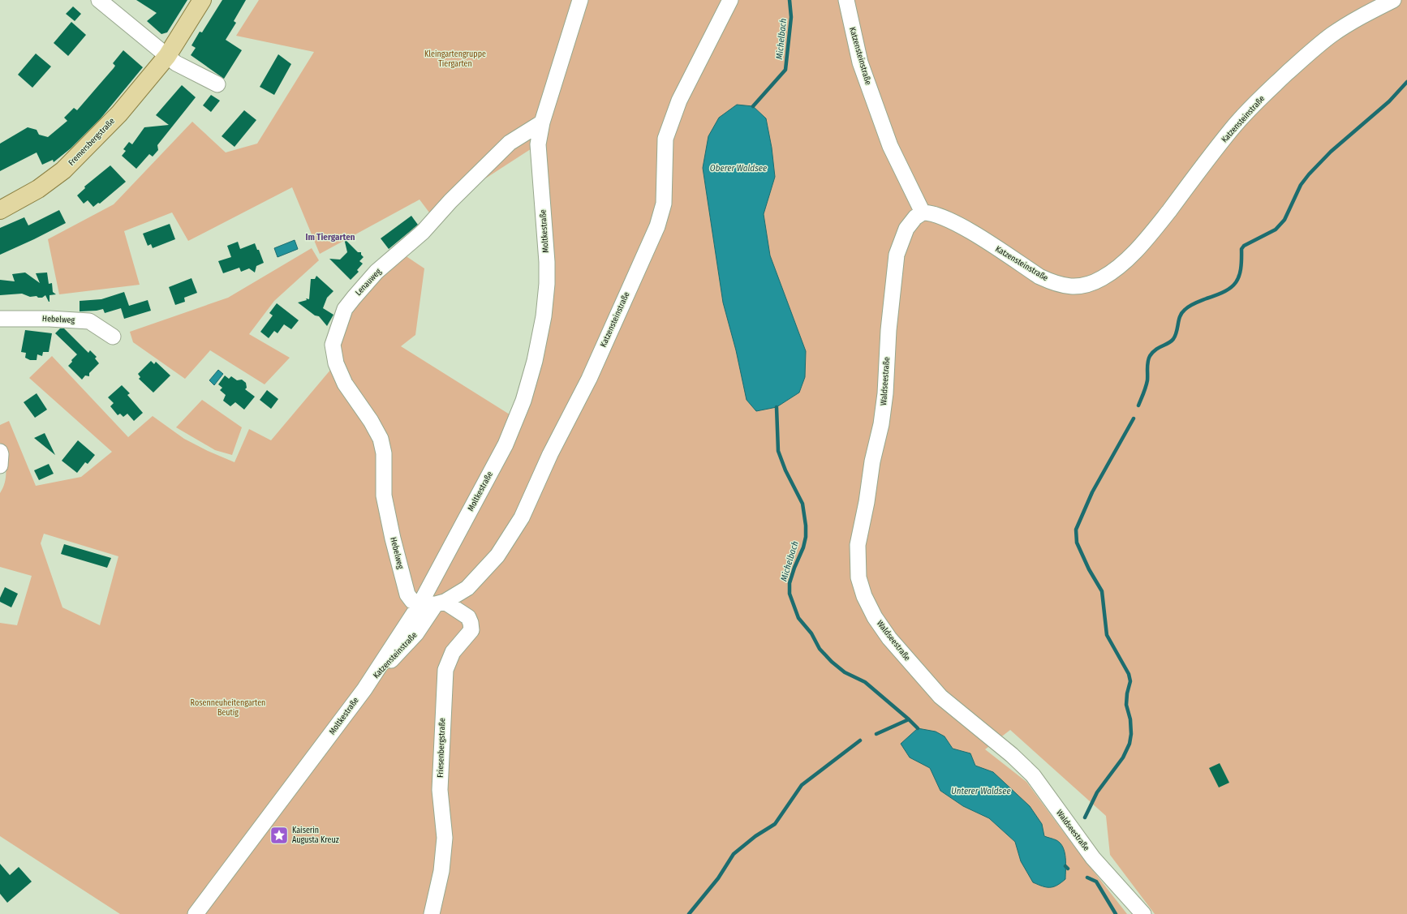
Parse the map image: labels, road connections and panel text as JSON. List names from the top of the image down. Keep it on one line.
{"streets":{"main road":["Fremersbergstraße"],"street":["Katzensteinstraße","Moltkestraße","Lenauweg","Hebelweg","Waldseestraße","Friesenbergstraße"]},"crossings":[["Katzensteinstraße","Moltkestraße"],["Katzensteinstraße","Waldseestraße"],["Katzensteinstraße","Friesenbergstraße"],["Moltkestraße","Lenauweg"],["Moltkestraße","Hebelweg"],["Lenauweg","Hebelweg"]],"districts":["Im Tiergarten"],"water":["Michelbach","Oberer Waldsee","Unterer Waldsee"],"parks":["Kleingartengruppe Tiergarten","Rosenneuheitengarten Beutig"],"places":{"place":["Kaiserin Augusta Kreuz"]}}
